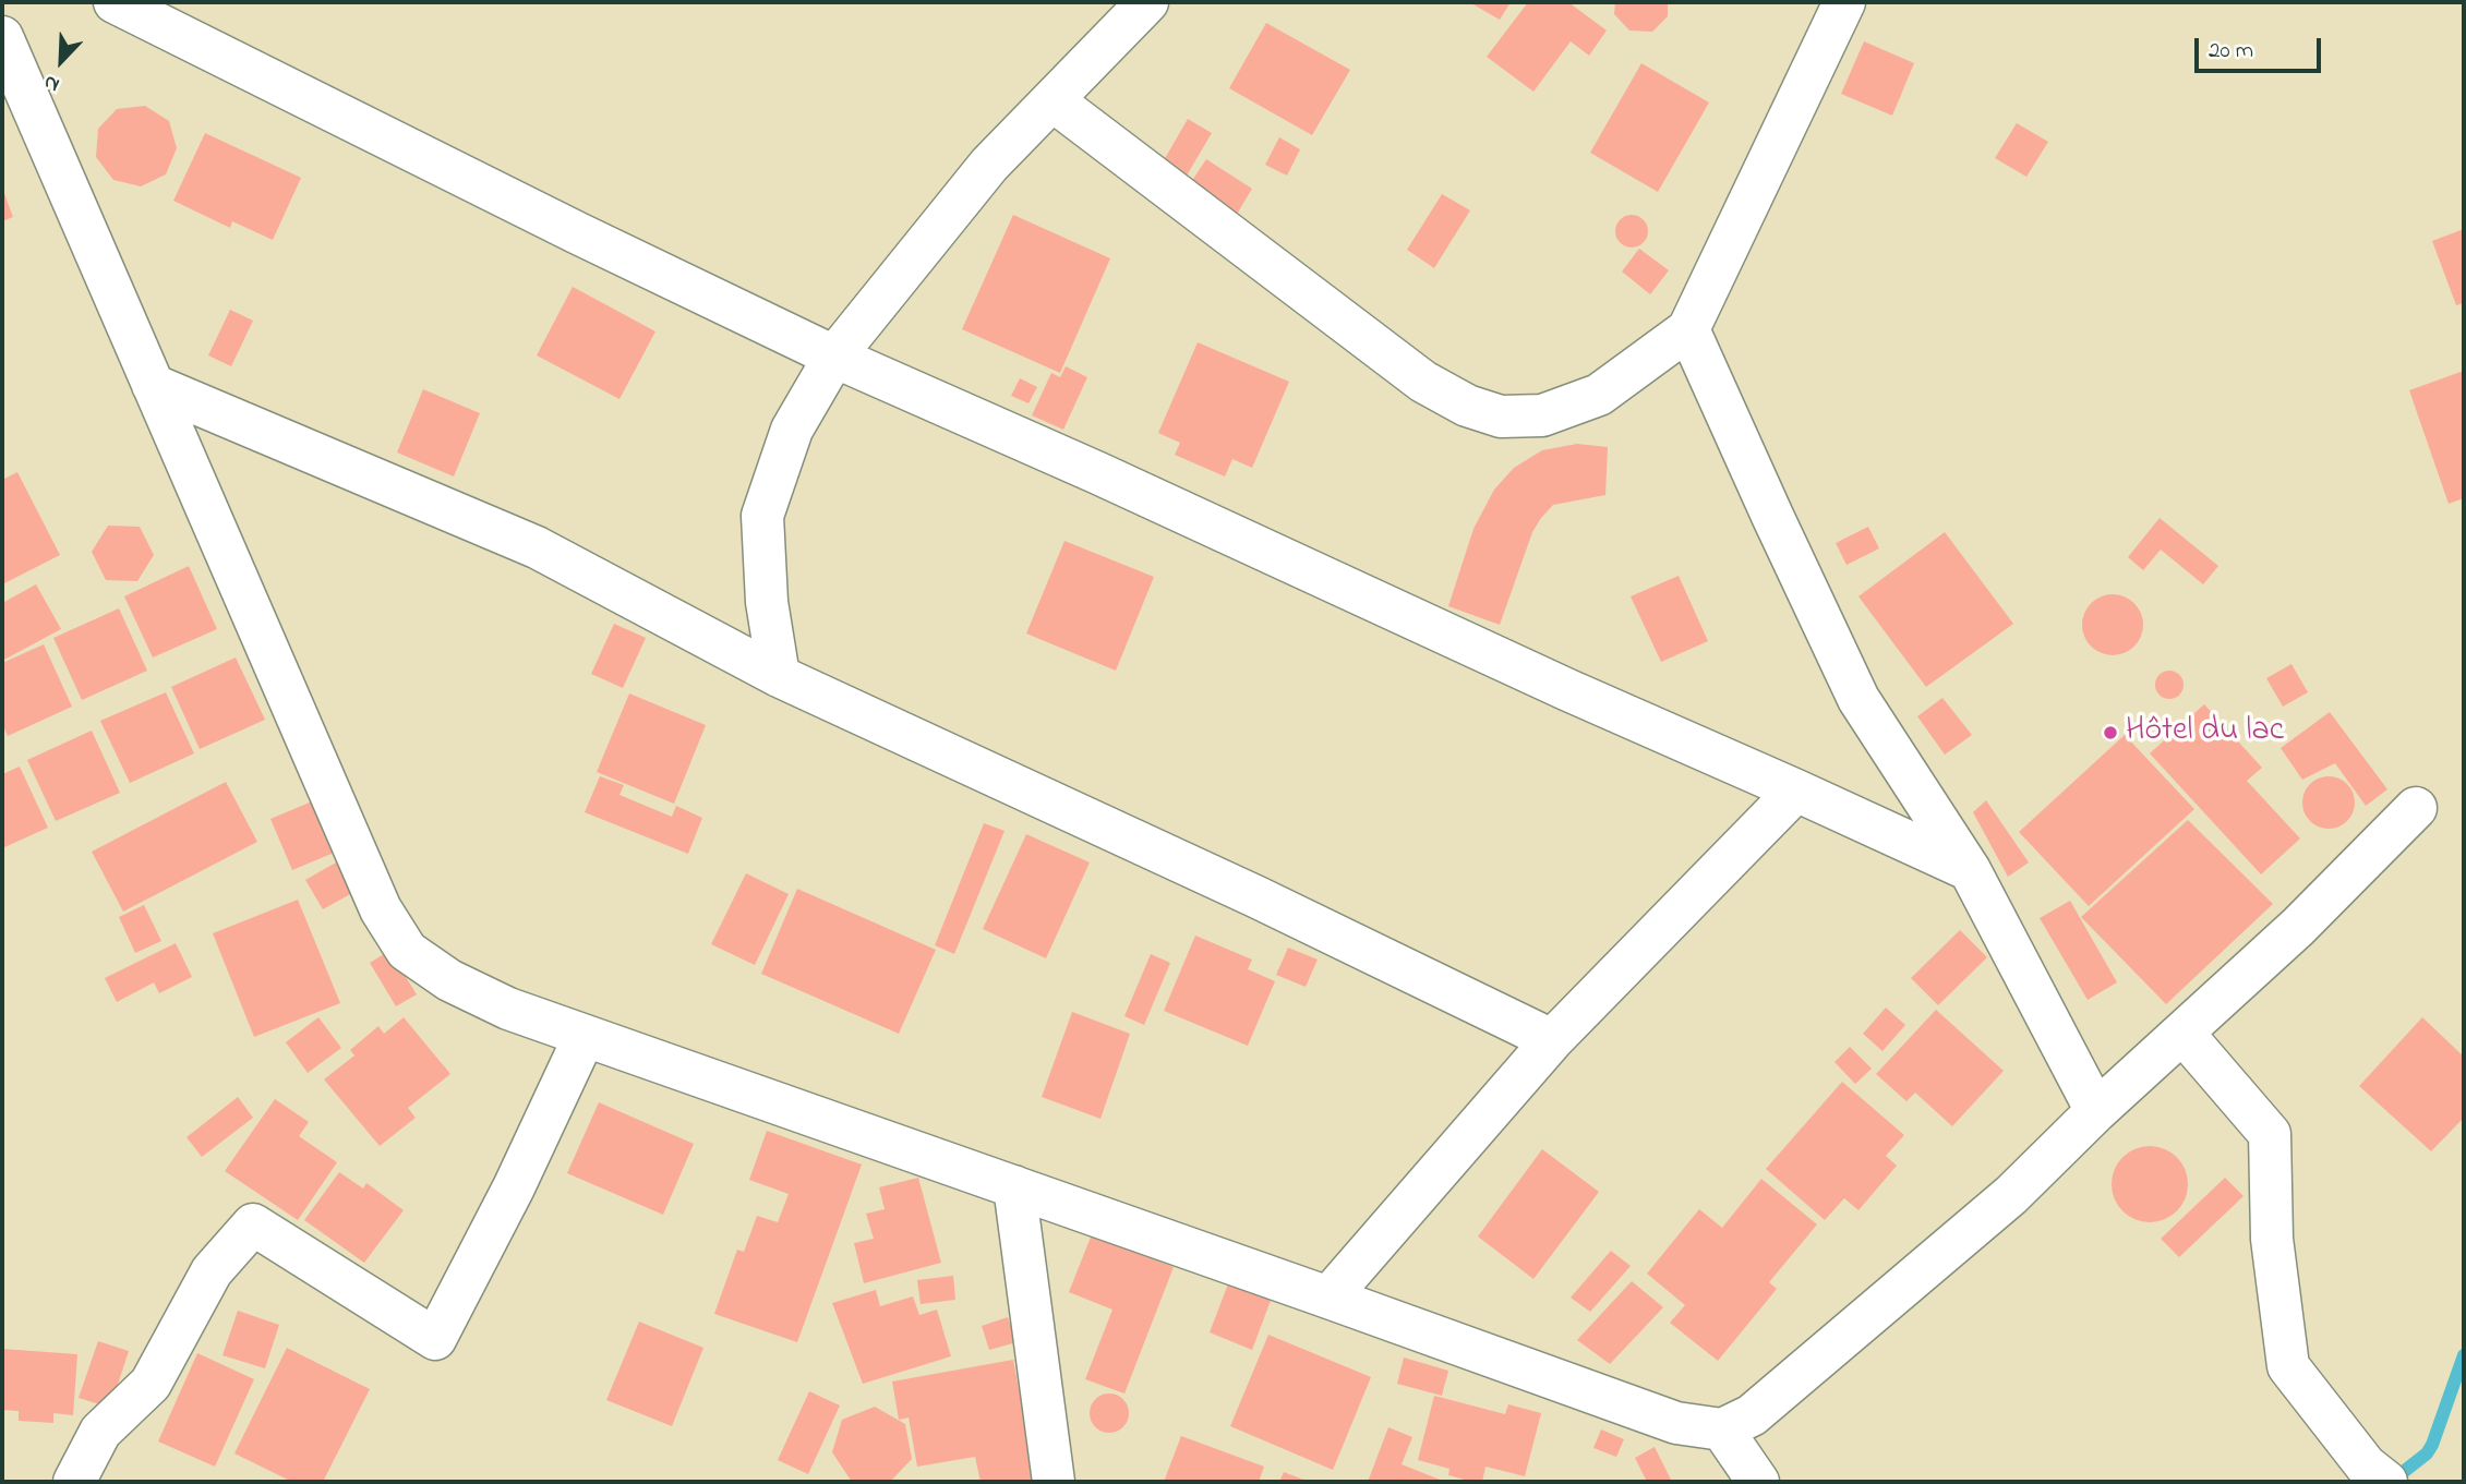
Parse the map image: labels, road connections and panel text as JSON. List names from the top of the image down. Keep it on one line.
{"places":["Hôtel du lac"],"scale_bar":"20 m","north":"bottom left"}
